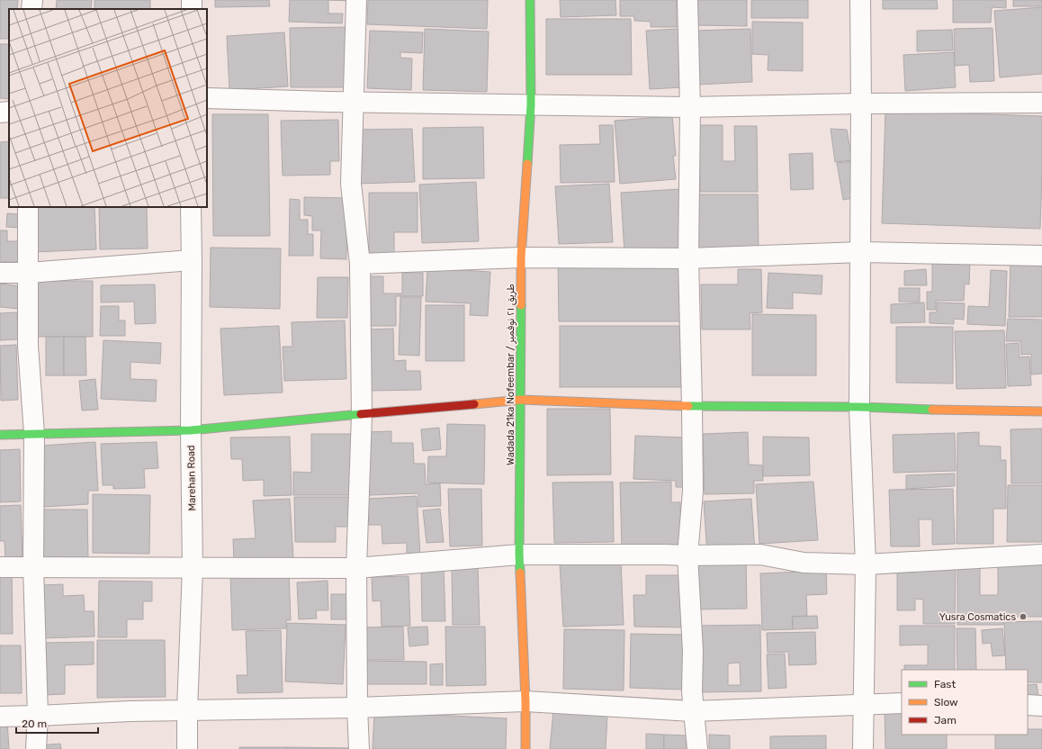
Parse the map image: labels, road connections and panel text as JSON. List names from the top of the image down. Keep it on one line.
{"streets":{"street":["Wadada 21ka Nofeembar / طريق ٢١ نوفمبر","Marehan Road"]},"places":["Yusra Cosmatics"],"legend":["Fast","Slow","Jam"],"scale_bar":"20 m"}
